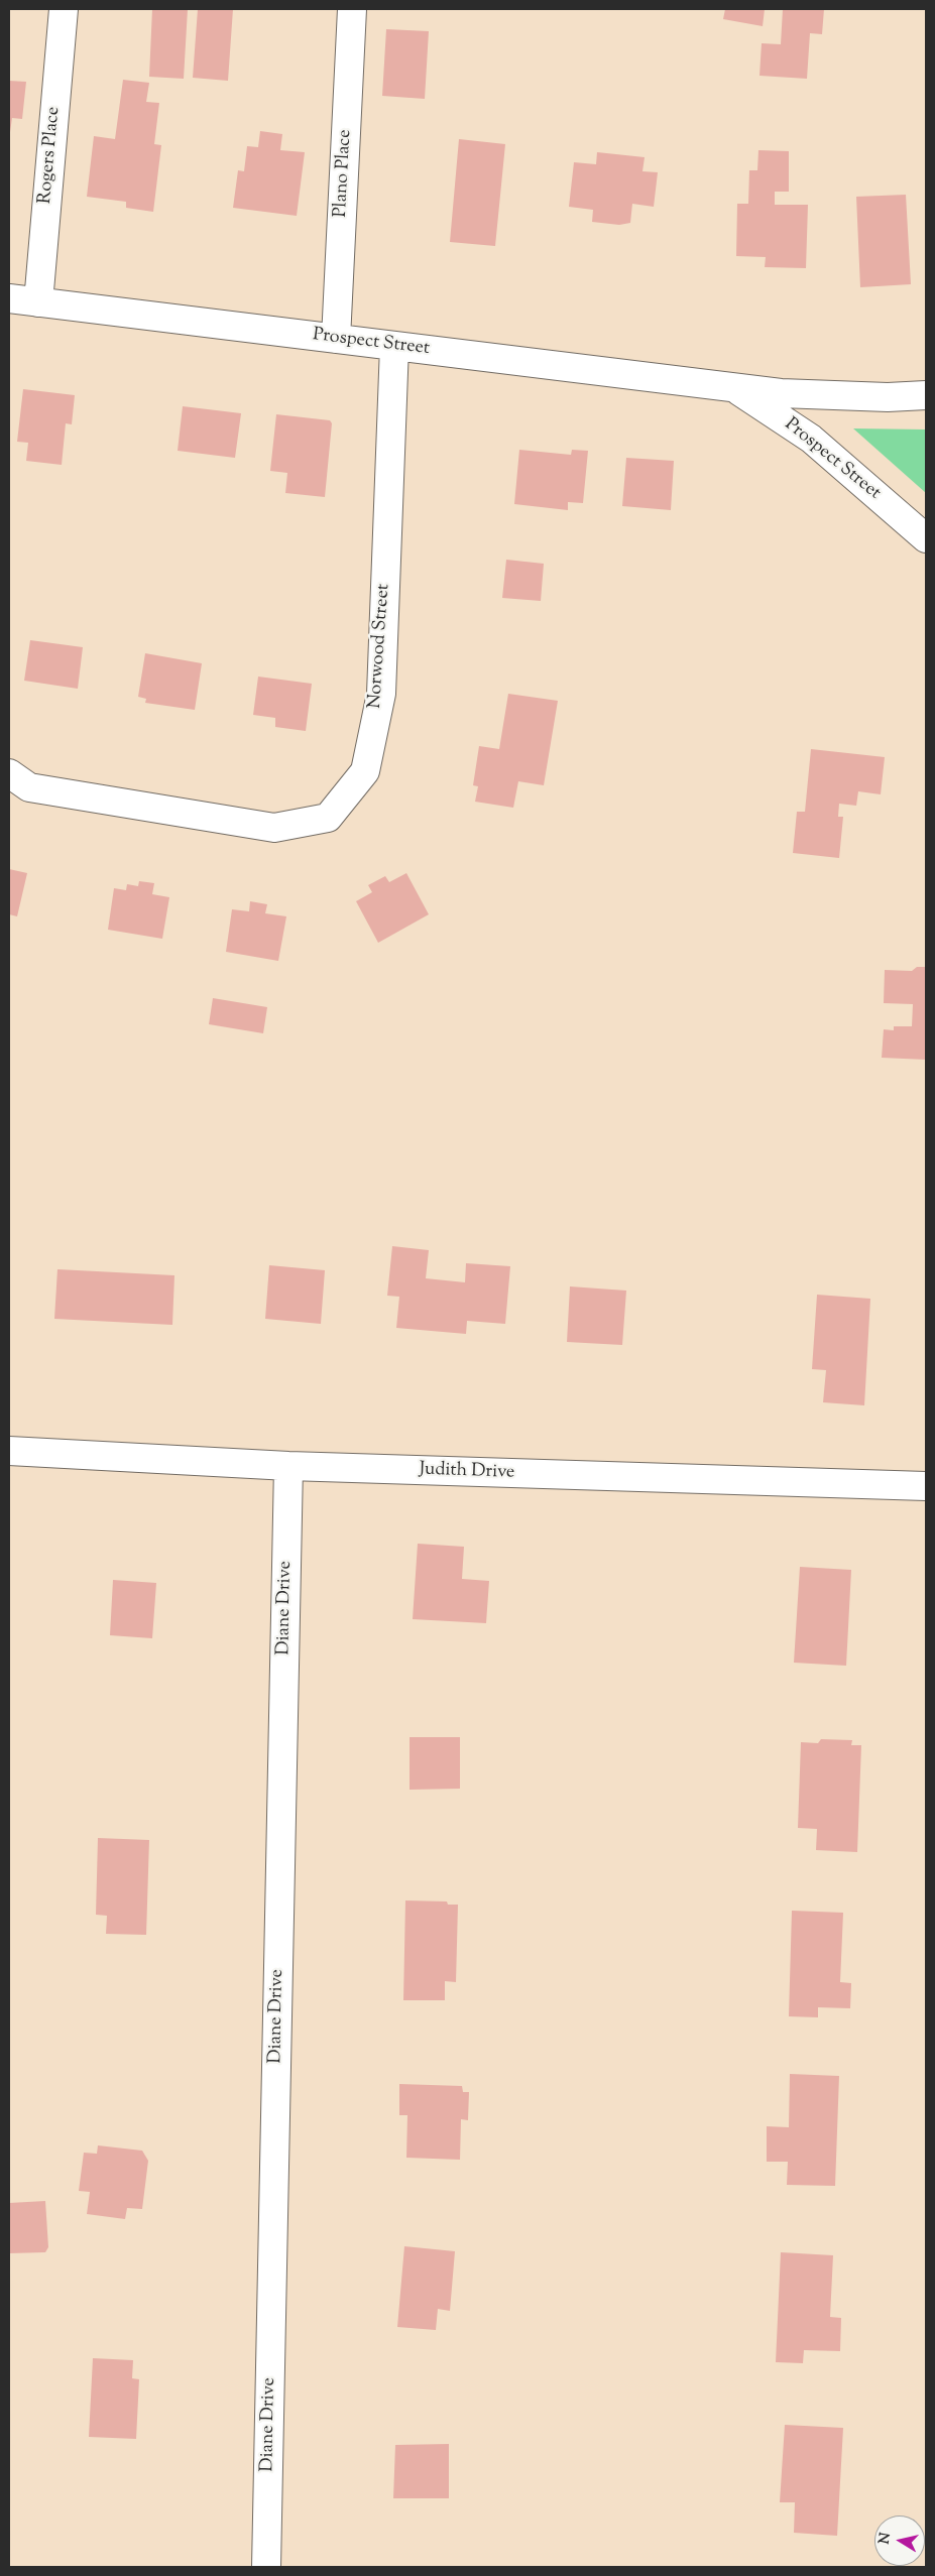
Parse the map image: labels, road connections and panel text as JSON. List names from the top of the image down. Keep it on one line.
{"streets":{"street":["Rogers Place","Plano Place","Prospect Street","Norwood Street","Judith Drive","Diane Drive"]},"crossings":[["Rogers Place","Prospect Street"],["Plano Place","Prospect Street"],["Prospect Street","Norwood Street"],["Judith Drive","Diane Drive"]],"north":"left"}
